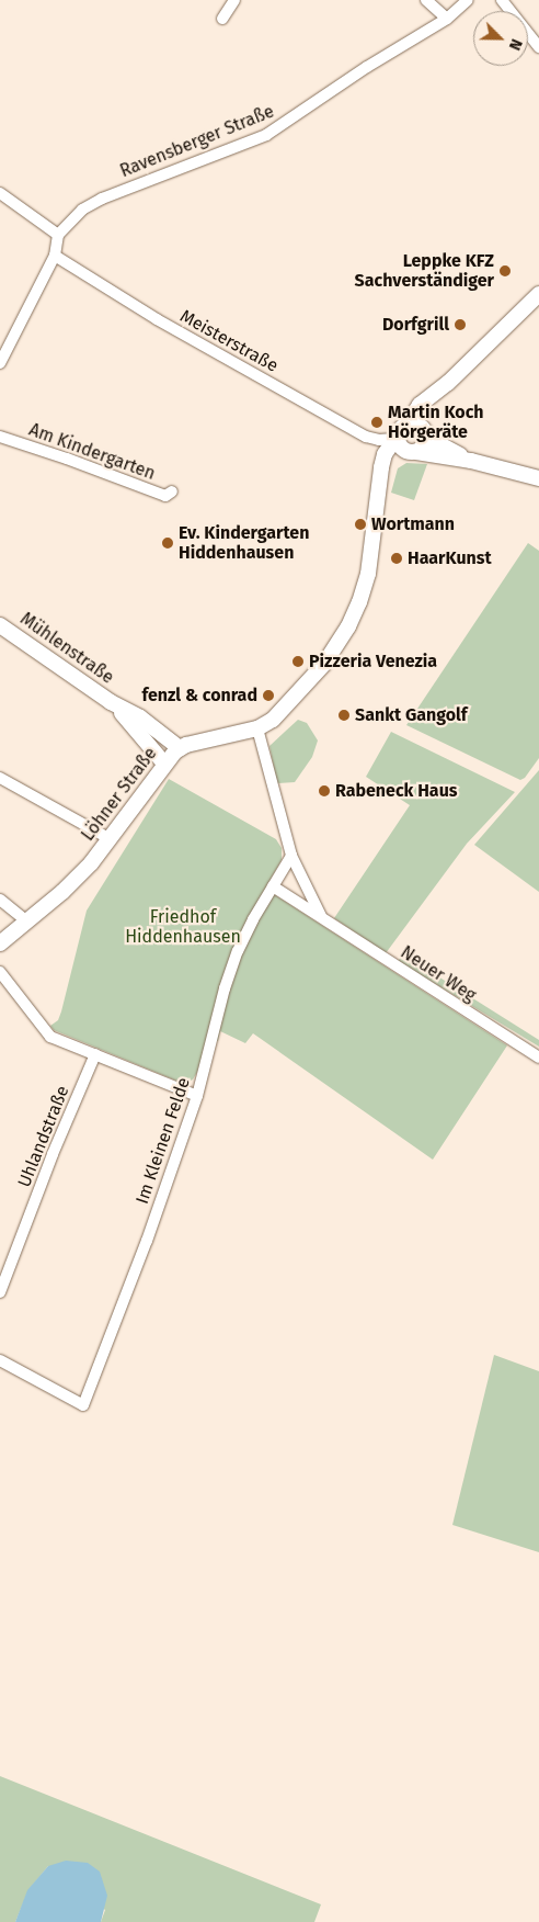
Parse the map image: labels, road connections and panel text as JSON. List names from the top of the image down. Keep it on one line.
{"streets":{"main road":["Mühlenstraße","Löhner Straße"],"street":["Ravensberger Straße","Meisterstraße","Am Kindergarten","Neuer Weg","Uhlandstraße","Im Kleinen Felde"]},"crossings":[["Meisterstraße","Löhner Straße"],["Mühlenstraße","Löhner Straße"],["Neuer Weg","Im Kleinen Felde"]],"parks":["Friedhof Hiddenhausen"],"places":["Leppke KFZ Sachverständiger","Dorfgrill","Martin Koch Hörgeräte","Wortmann","Ev. Kindergarten Hiddenhausen","HaarKunst","Pizzeria Venezia","fenzl & conrad","Sankt Gangolf","Rabeneck Haus"],"north":"bottom right"}
